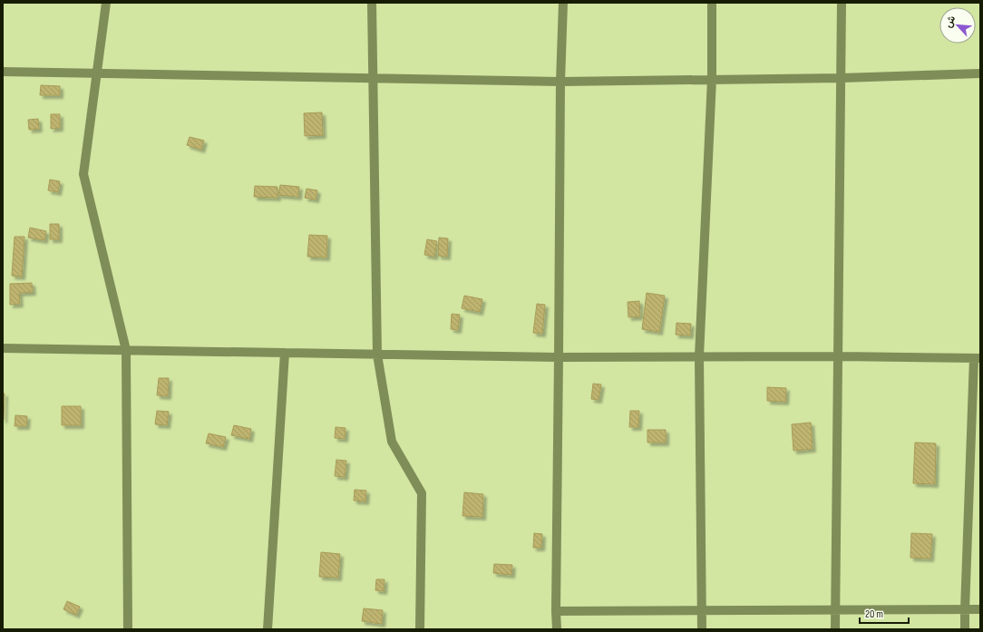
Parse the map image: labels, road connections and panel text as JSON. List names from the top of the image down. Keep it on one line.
{"scale_bar":"20 m","north":"top left"}
